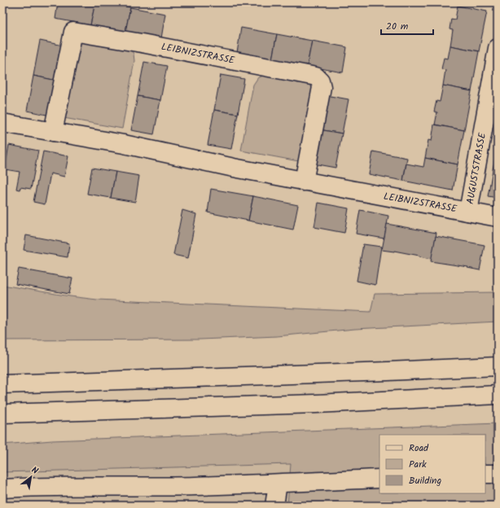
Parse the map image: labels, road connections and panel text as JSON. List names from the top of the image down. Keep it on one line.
{"streets":{"main road":["LEIBNIZSTRASSE","AUGUSTSTRASSE"]},"crossings":[["LEIBNIZSTRASSE","AUGUSTSTRASSE"]],"legend":["Road","Park","Building"],"scale_bar":"20 m","north":"top right"}
